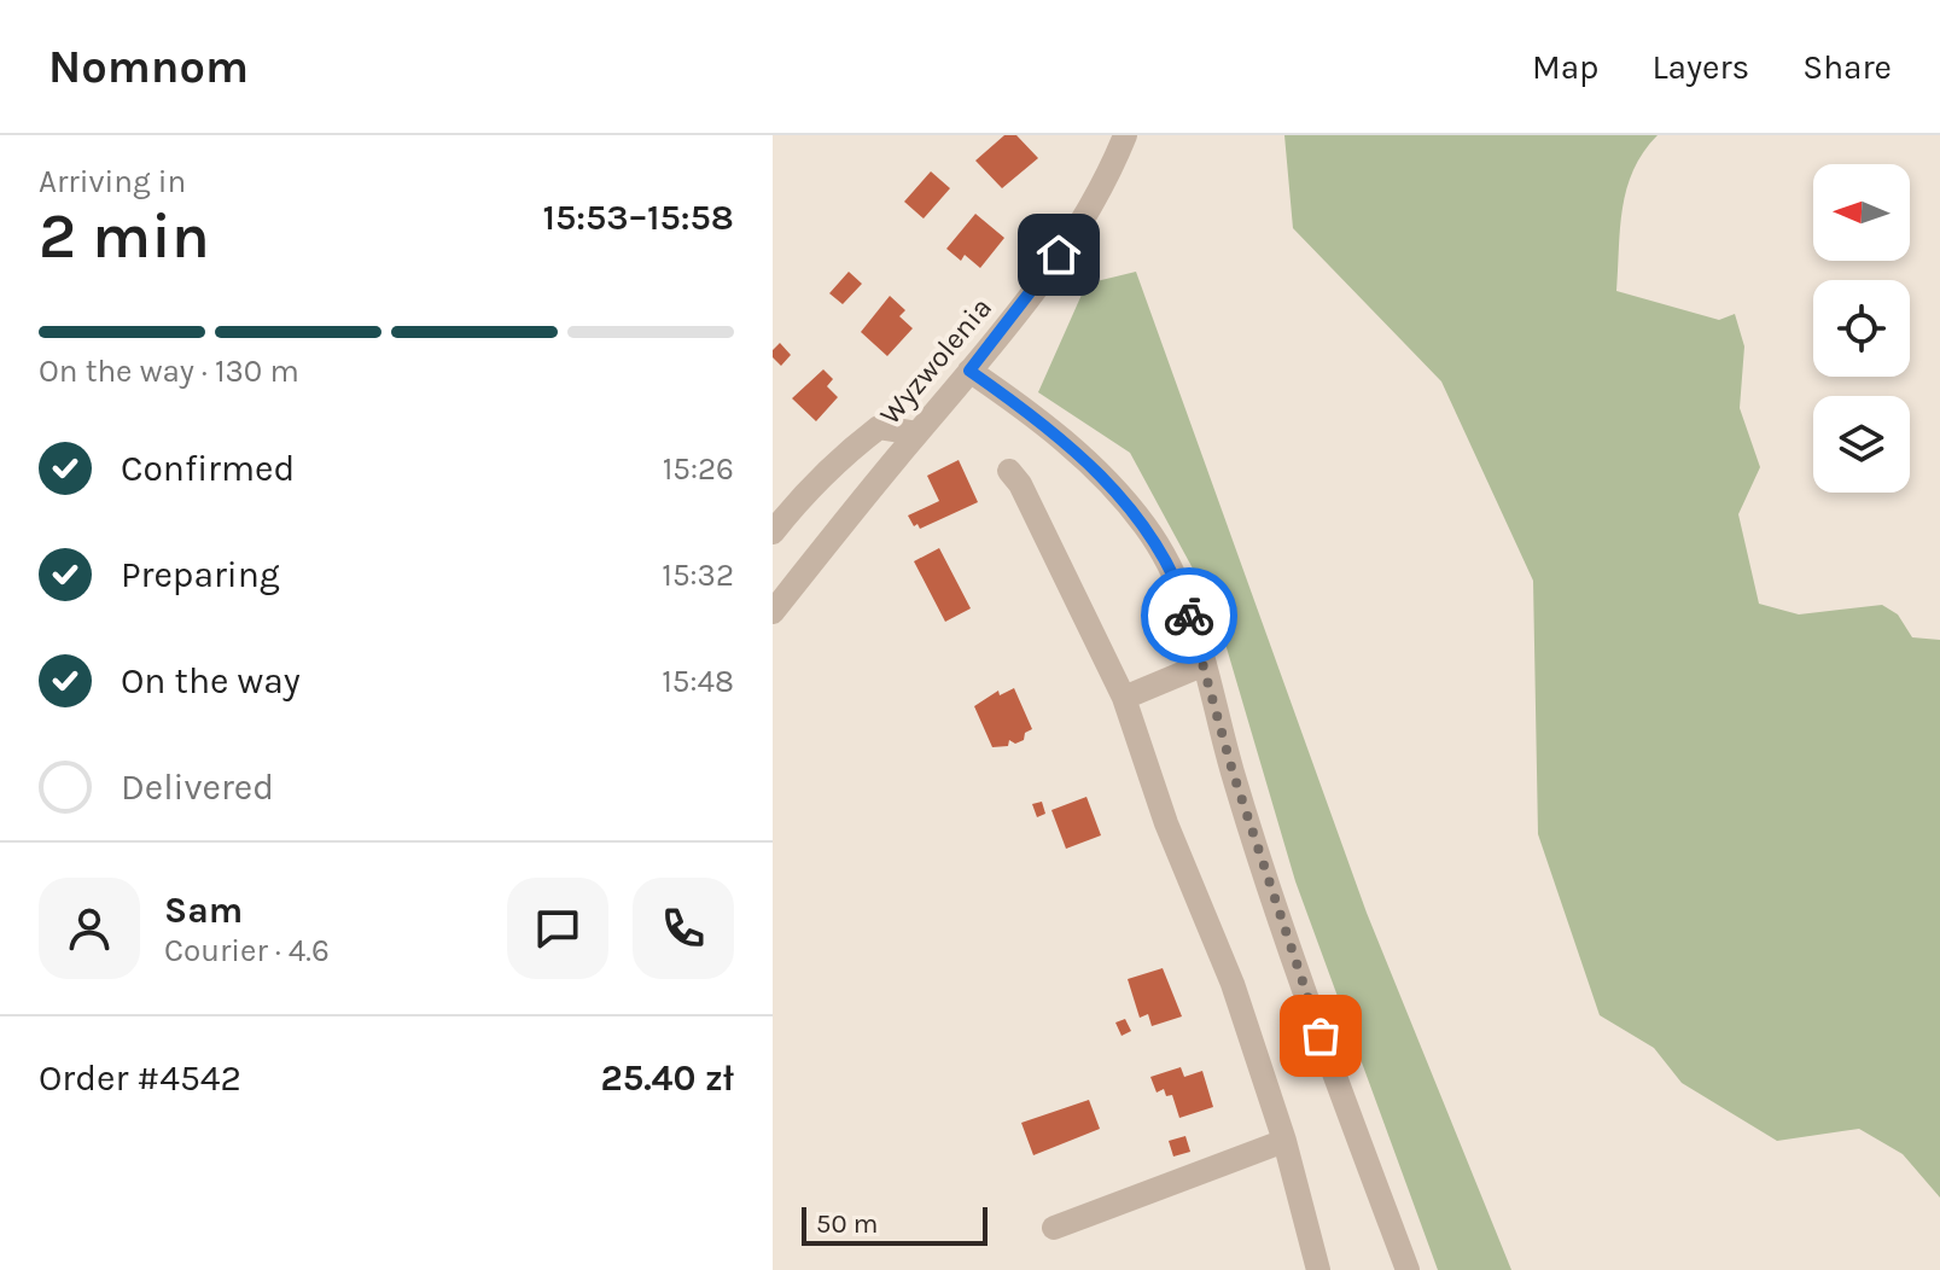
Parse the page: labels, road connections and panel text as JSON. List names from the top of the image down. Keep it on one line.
{"streets":{"street":["Wyzwolenia"]},"scale_bar":"50 m","north":"left","page":{"header":"Nomnom","nav":["Map","Layers","Share"],"heading":["2 min","Arriving in","15:53–15:58"],"panel":["Sam","Courier · 4.6","Order #4542","25.40 zł"],"bar":"On the way · 130 m","list":[["Confirmed","15:26"],["Preparing","15:32"],["On the way","15:48"],"Delivered"],"scale":"50 m"}}
